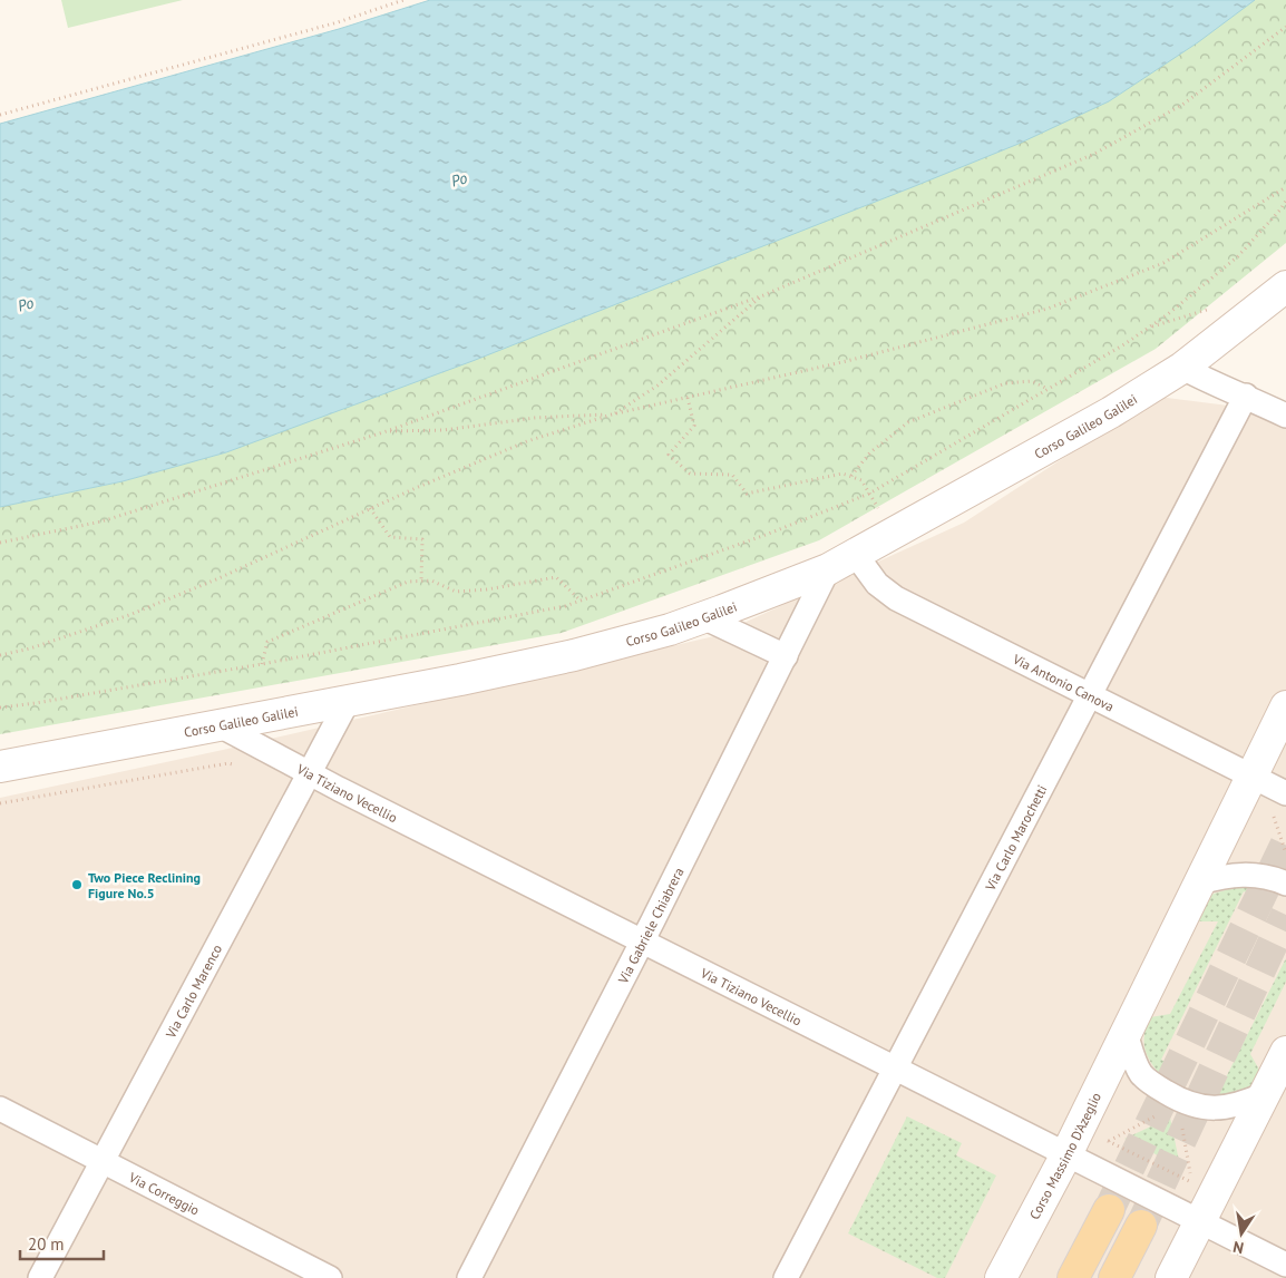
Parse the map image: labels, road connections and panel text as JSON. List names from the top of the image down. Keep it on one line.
{"streets":{"street":["Corso Galileo Galilei","Via Antonio Canova","Via Tiziano Vecellio","Via Carlo Marochetti","Via Gabriele Chiabrera","Via Carlo Marenco","Corso Massimo D'Azeglio","Via Correggio"]},"crossings":[["Corso Galileo Galilei","Via Antonio Canova"],["Corso Galileo Galilei","Via Tiziano Vecellio"],["Corso Galileo Galilei","Via Gabriele Chiabrera"],["Corso Galileo Galilei","Via Carlo Marenco"],["Via Antonio Canova","Via Carlo Marochetti"],["Via Antonio Canova","Corso Massimo D'Azeglio"],["Via Tiziano Vecellio","Via Carlo Marochetti"],["Via Tiziano Vecellio","Via Gabriele Chiabrera"],["Via Tiziano Vecellio","Via Carlo Marenco"],["Via Tiziano Vecellio","Corso Massimo D'Azeglio"],["Via Carlo Marenco","Via Correggio"]],"water":["Po"],"places":["Two Piece Reclining Figure No.5"],"scale_bar":"20 m","north":"bottom"}
